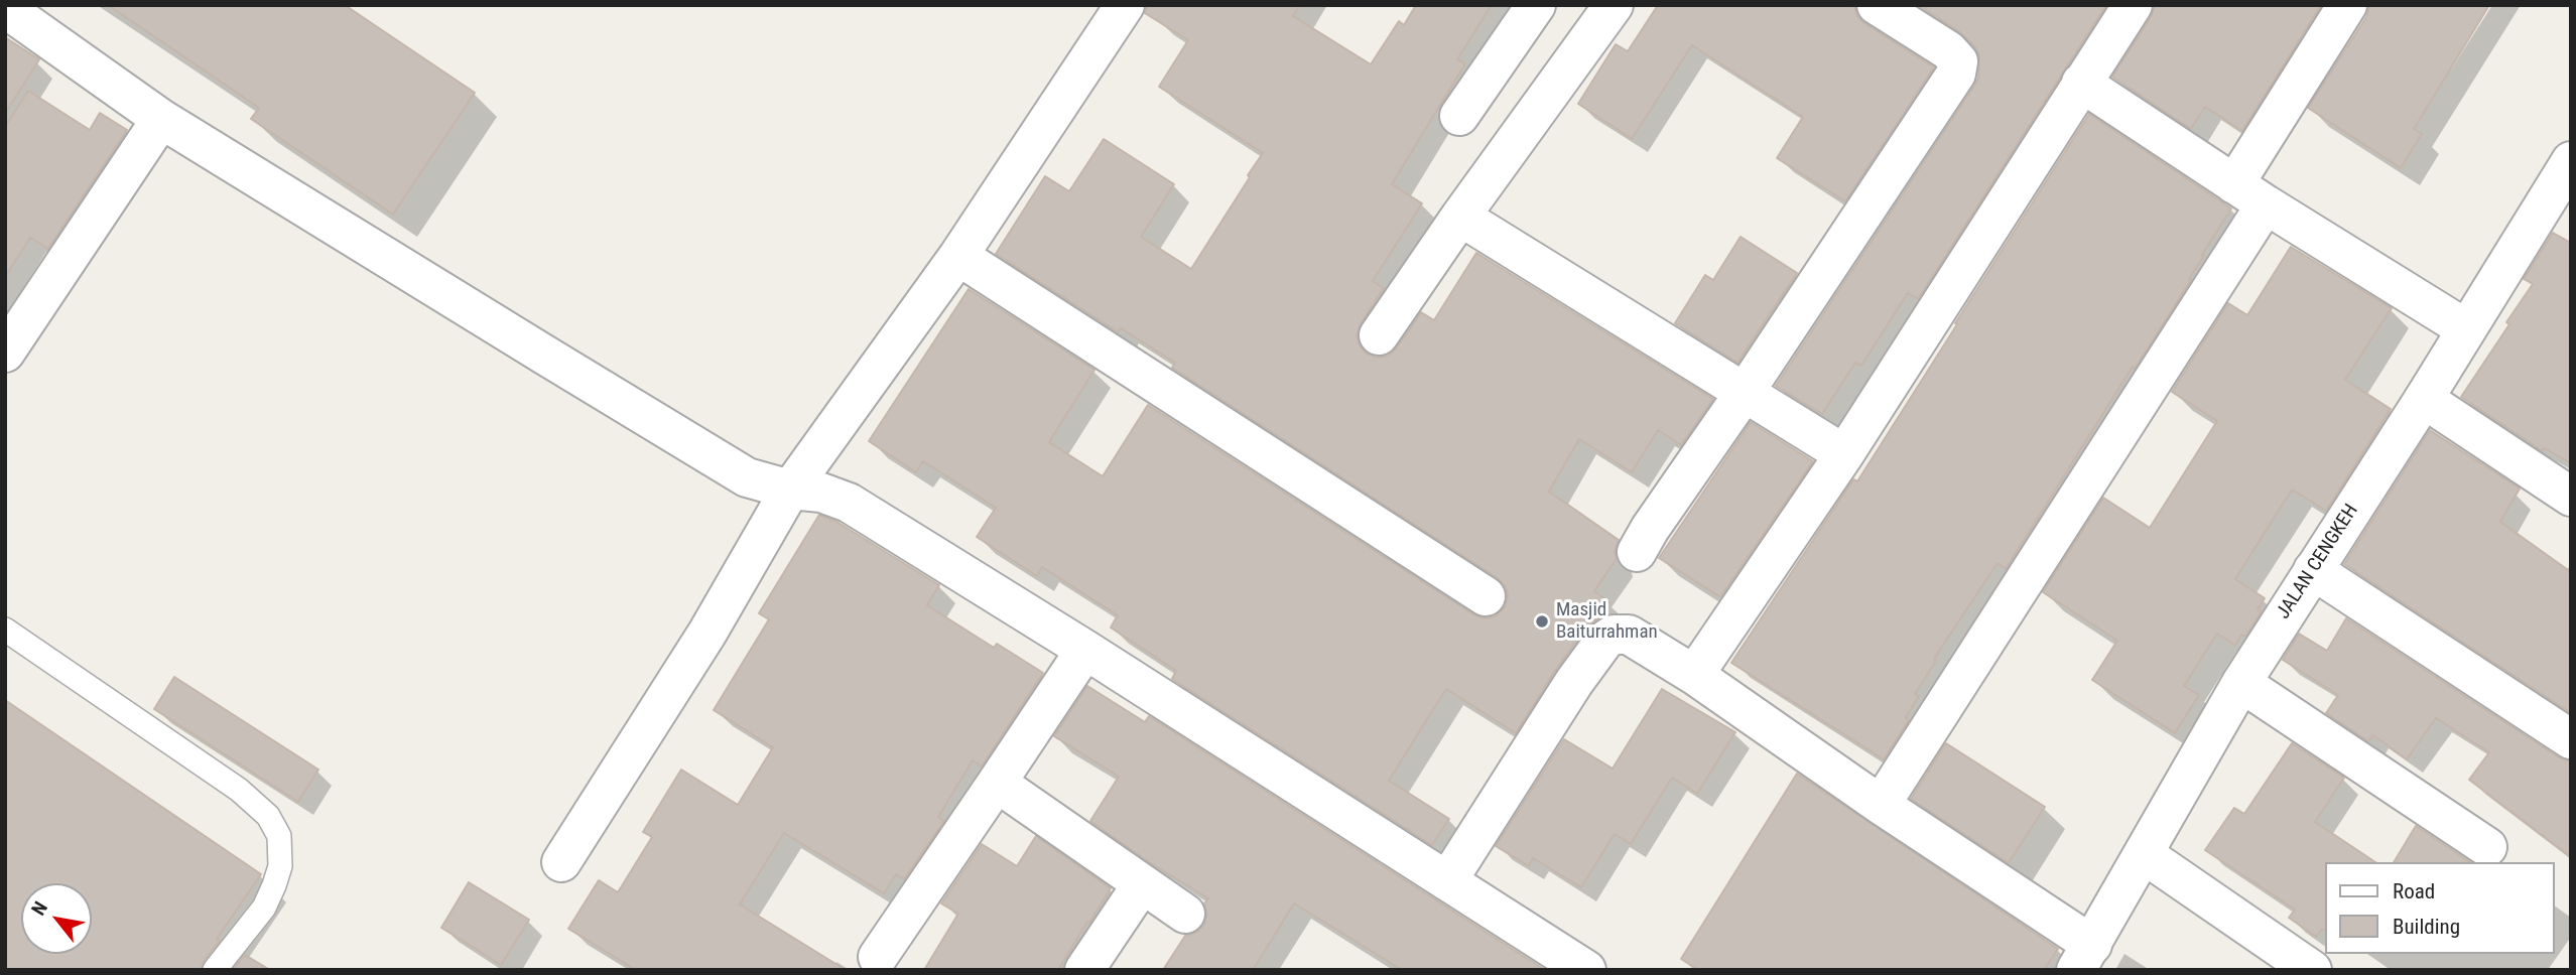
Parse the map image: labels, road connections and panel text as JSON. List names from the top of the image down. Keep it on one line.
{"streets":{"street":["JALAN CENGKEH"]},"places":["Masjid Baiturrahman"],"legend":["Road","Building"],"north":"top left"}
